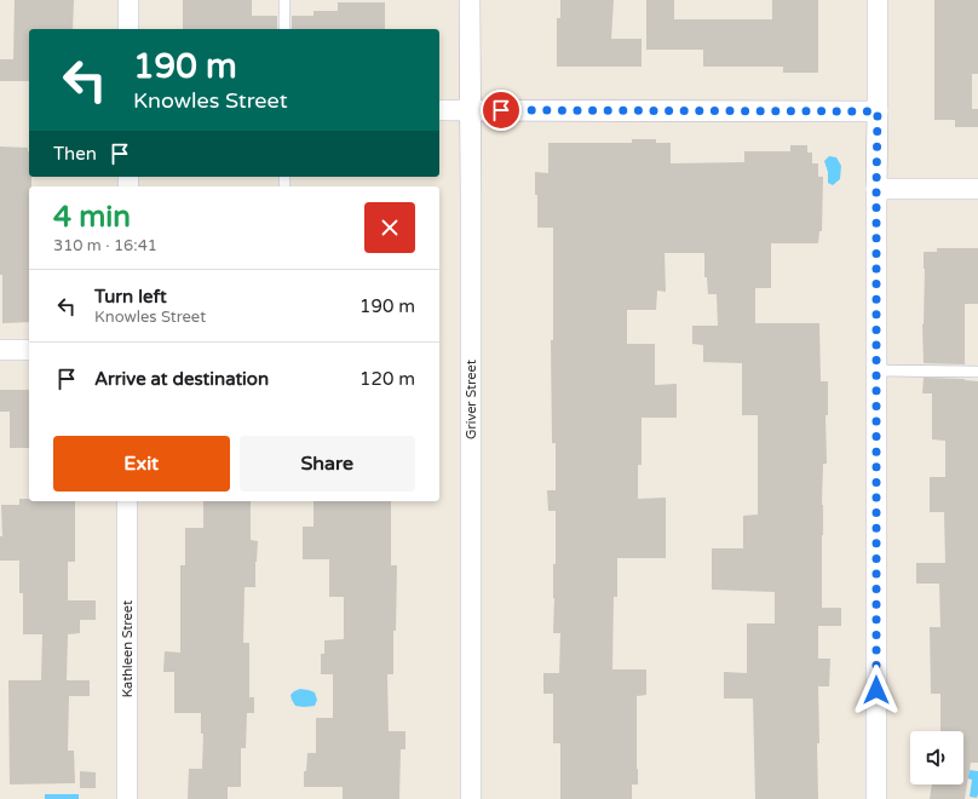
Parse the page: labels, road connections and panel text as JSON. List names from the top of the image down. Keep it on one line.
{"streets":{"street":["Griver Street","Kathleen Street"]},"page":{"turn":["190 m","Knowles Street"],"then":"Then","heading":["4 min","310 m · 16:41"],"list":[{"name":"Turn left","note":"Knowles Street","value":"190 m"},{"name":"Arrive at destination","value":"120 m"}],"buttons":["Exit","Share"]}}
